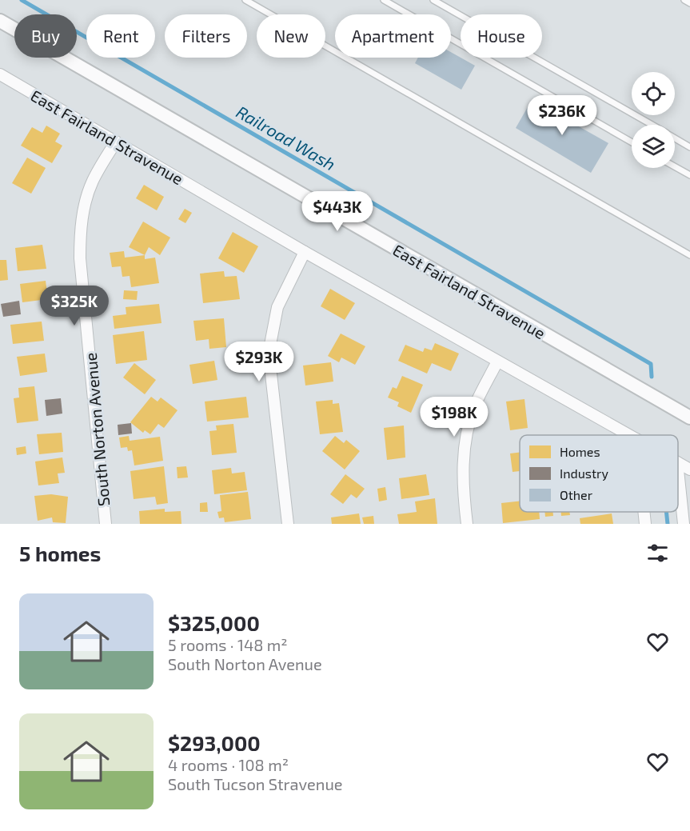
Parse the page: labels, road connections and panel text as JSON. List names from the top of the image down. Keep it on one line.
{"streets":{"street":["East Fairland Stravenue","South Norton Avenue"]},"crossings":[["East Fairland Stravenue","South Norton Avenue"]],"water":["Railroad Wash"],"legend":["Homes","Industry","Other"],"page":{"chip":["Buy","Rent","Filters","New","Apartment","House"],"price":["$236K","$443K","$325K","$293K","$198K"],"heading":"5 homes","list":[{"name":"$325,000","note":"5 rooms · 148 m² · South Norton Avenue"},{"name":"$293,000","note":"4 rooms · 108 m² · South Tucson Stravenue"}]}}
